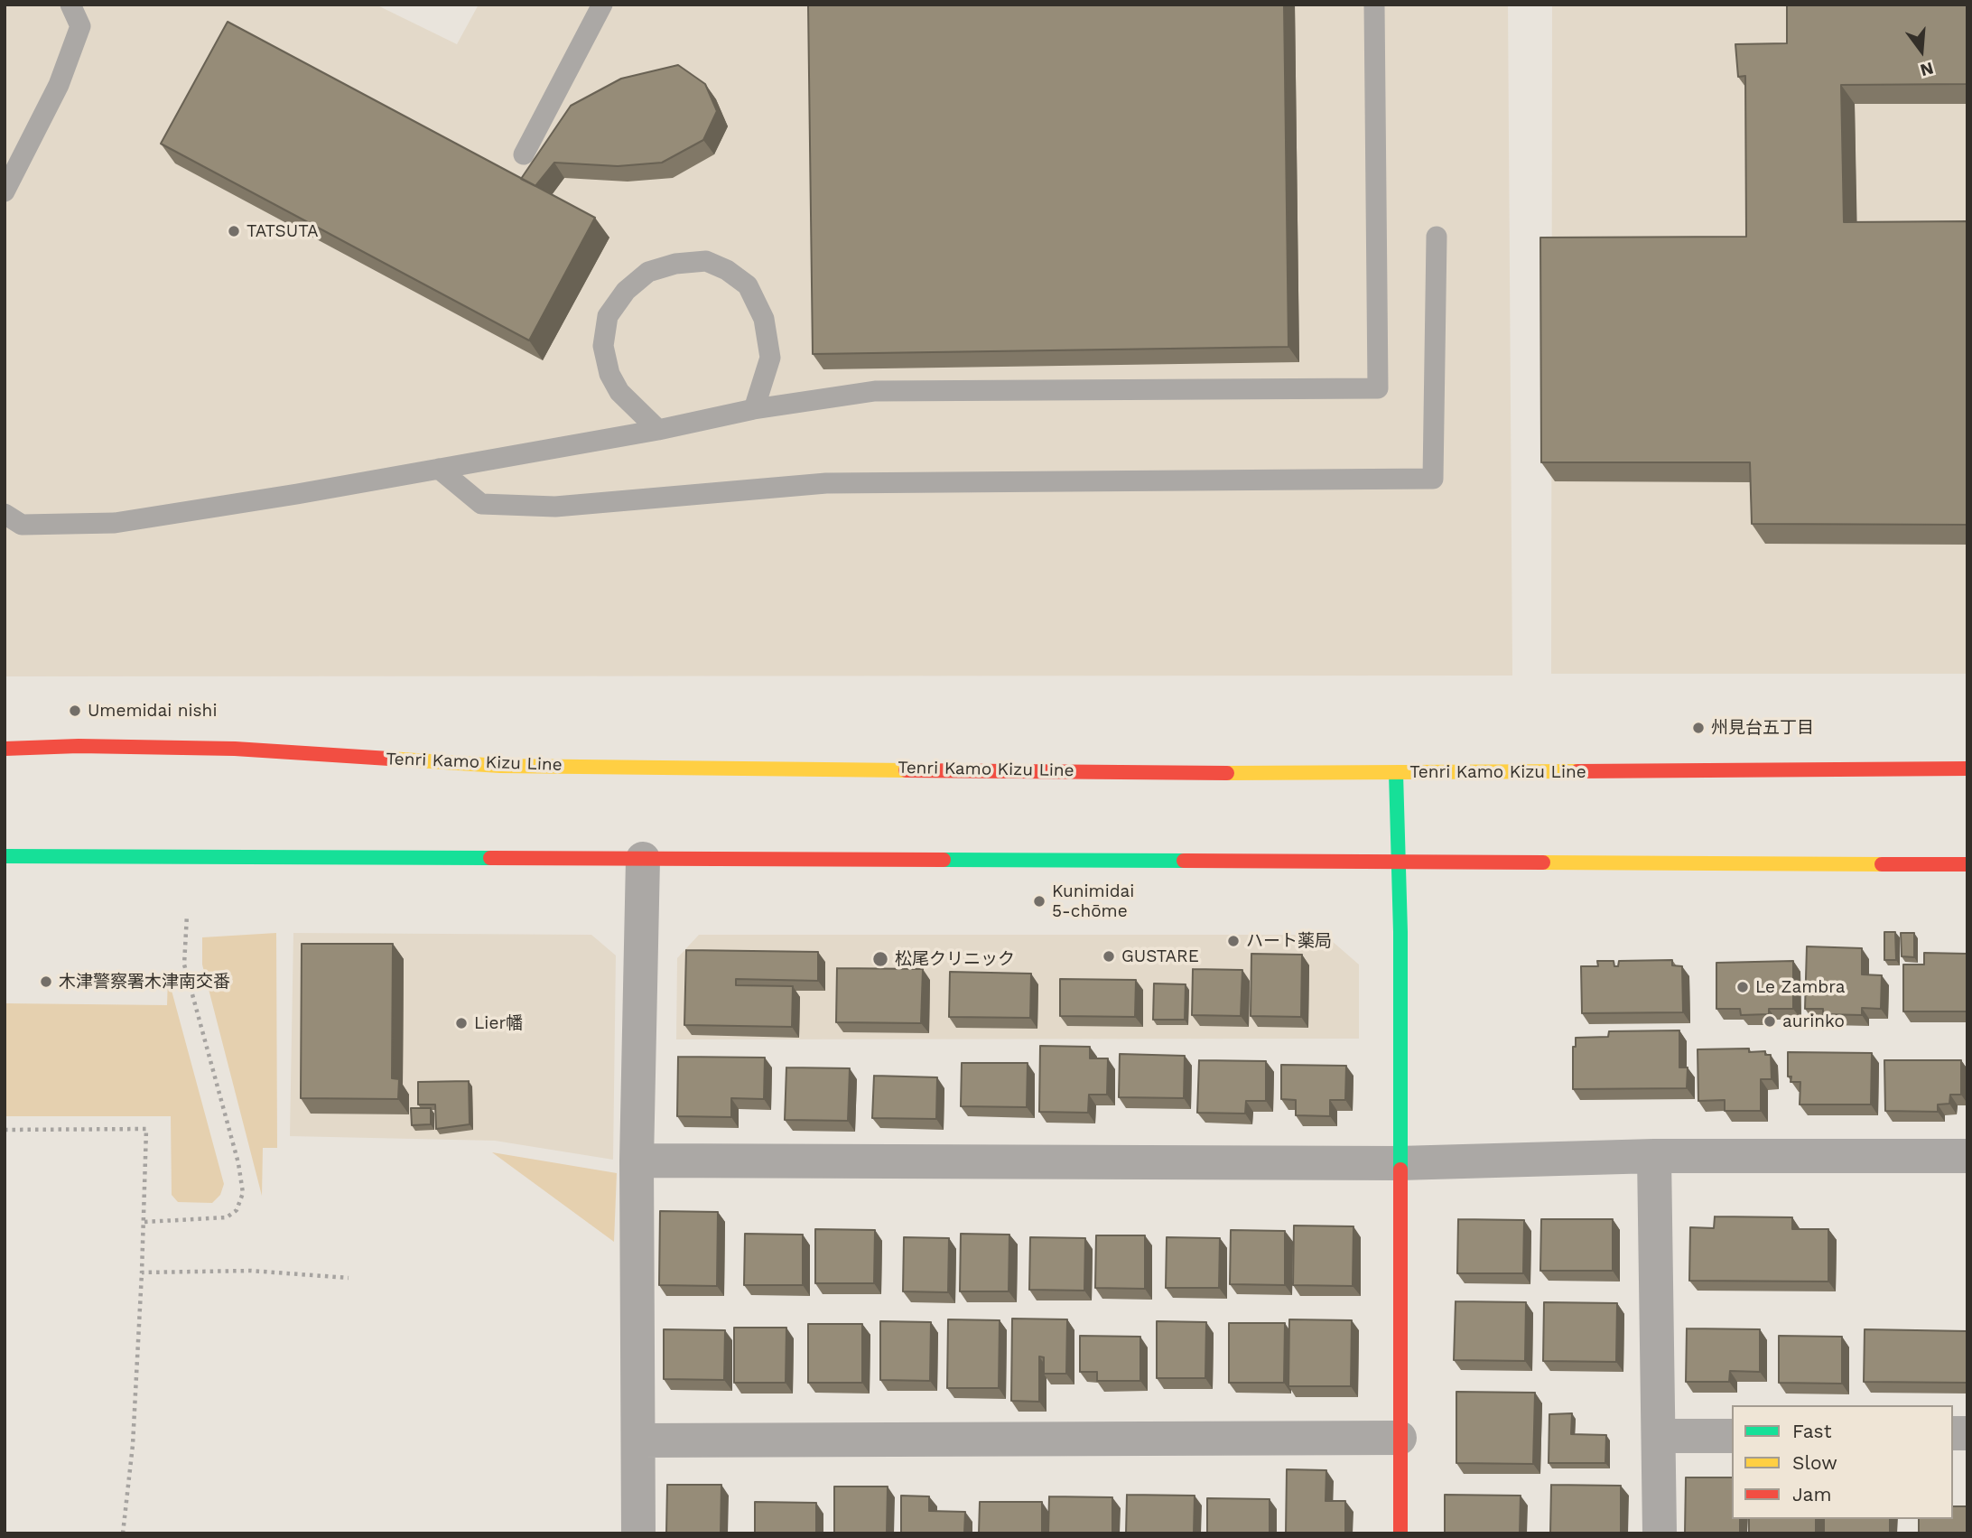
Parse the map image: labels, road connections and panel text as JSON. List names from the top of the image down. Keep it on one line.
{"streets":{"main road":["Tenri Kamo Kizu Line"]},"places":["TATSUTA","Umemidai nishi","州見台五丁目","Kunimidai 5-chōme","ハート薬局","GUSTARE","松尾クリニック","木津警察署木津南交番","Le Zambra","aurinko","Lier幡"],"legend":["Fast","Slow","Jam"],"north":"bottom"}
